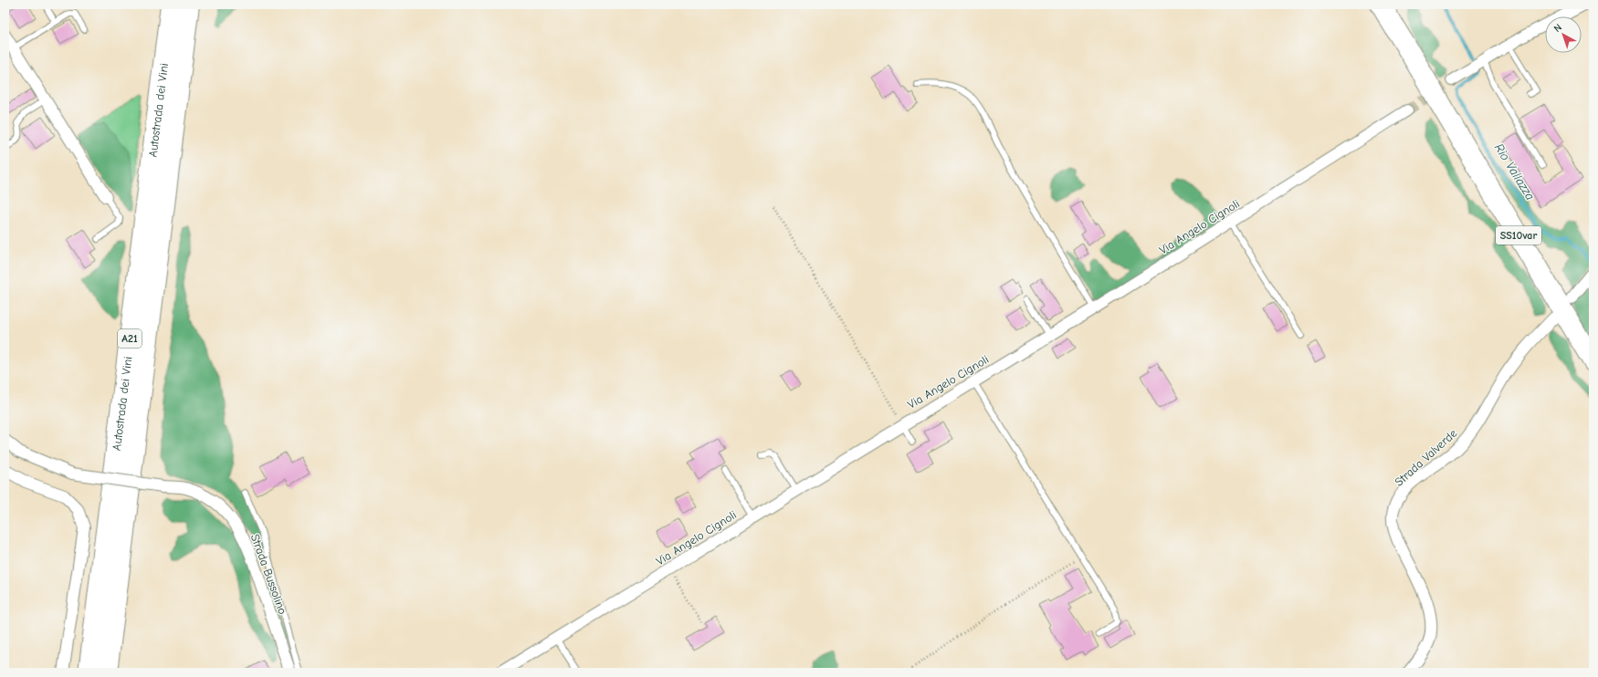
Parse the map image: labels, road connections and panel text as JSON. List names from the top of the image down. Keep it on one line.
{"streets":{"highway":["Autostrada dei Vini","SS10var","A21"],"street":["Via Angelo Cignoli","Strada Valverde","Strada Bussolino"]},"water":["Rio Vallazza"],"north":"top left"}
